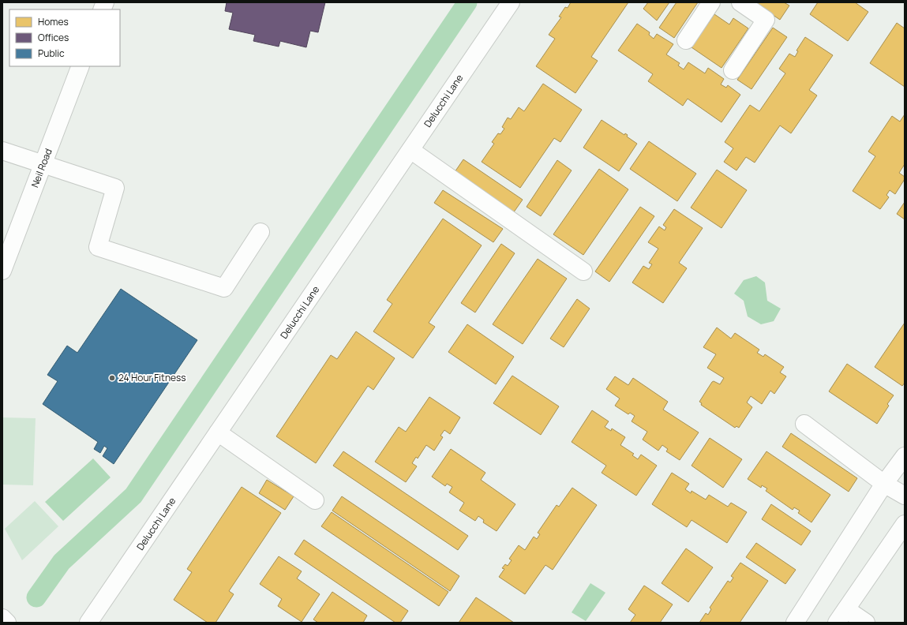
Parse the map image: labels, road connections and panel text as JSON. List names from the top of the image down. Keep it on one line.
{"streets":{"street":["Delucchi Lane","Neil Road"]},"places":["24 Hour Fitness"],"legend":["Homes","Offices","Public"]}
